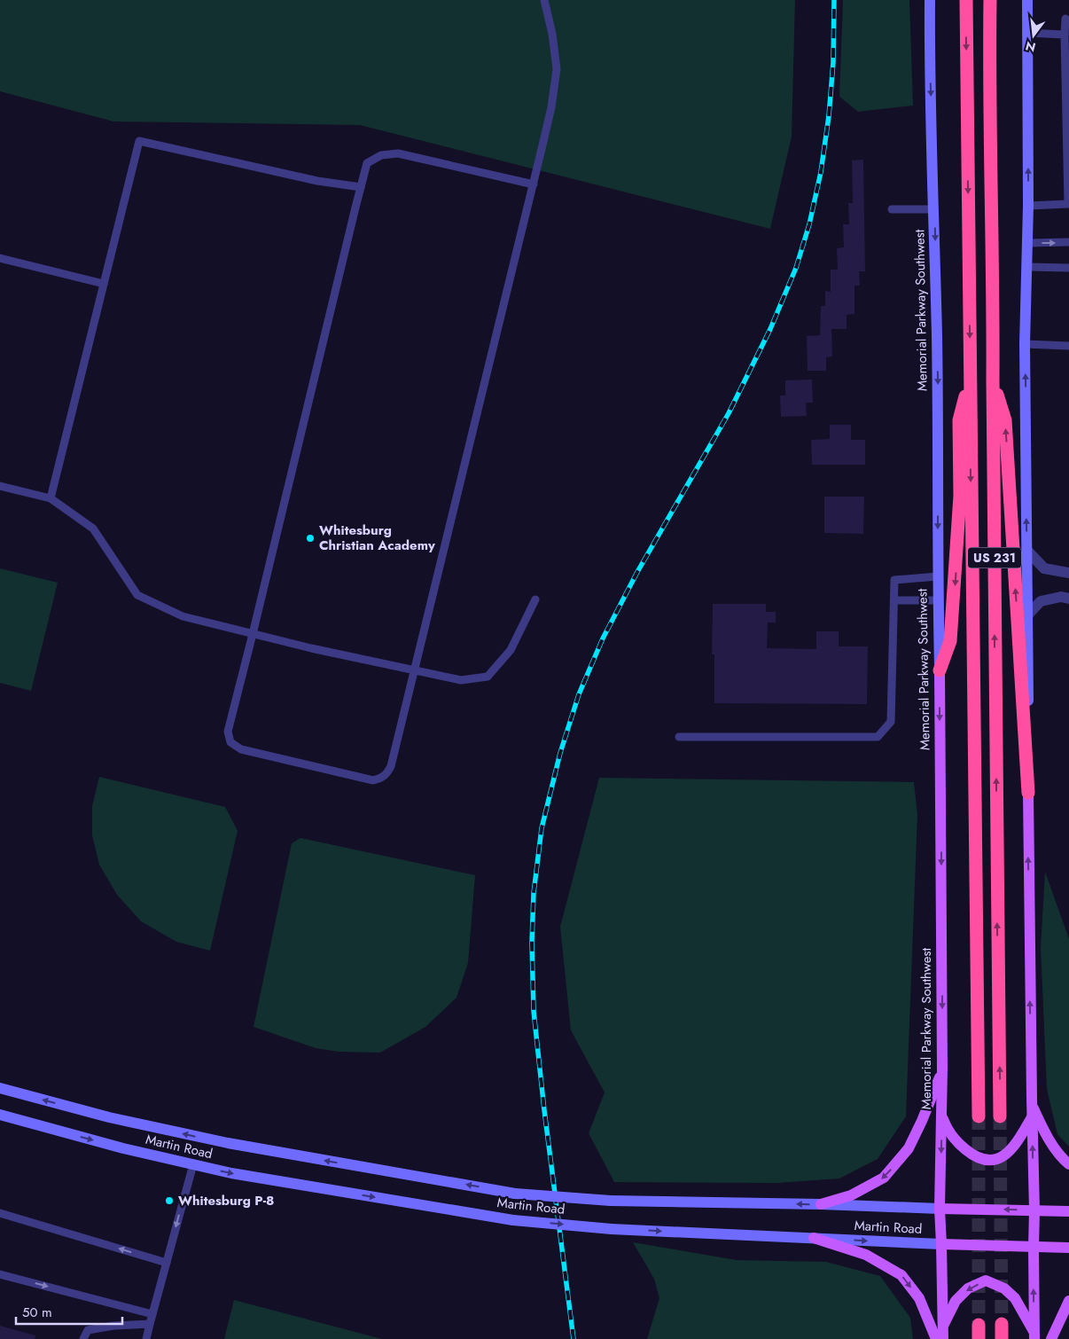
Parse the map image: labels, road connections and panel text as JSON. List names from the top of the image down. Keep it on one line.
{"streets":{"highway":["US 231"],"main road":["Memorial Parkway Southwest","Martin Road"]},"crossings":[["Memorial Parkway Southwest","Martin Road"]],"places":["Whitesburg Christian Academy","Whitesburg P-8"],"scale_bar":"50 m","north":"bottom"}
